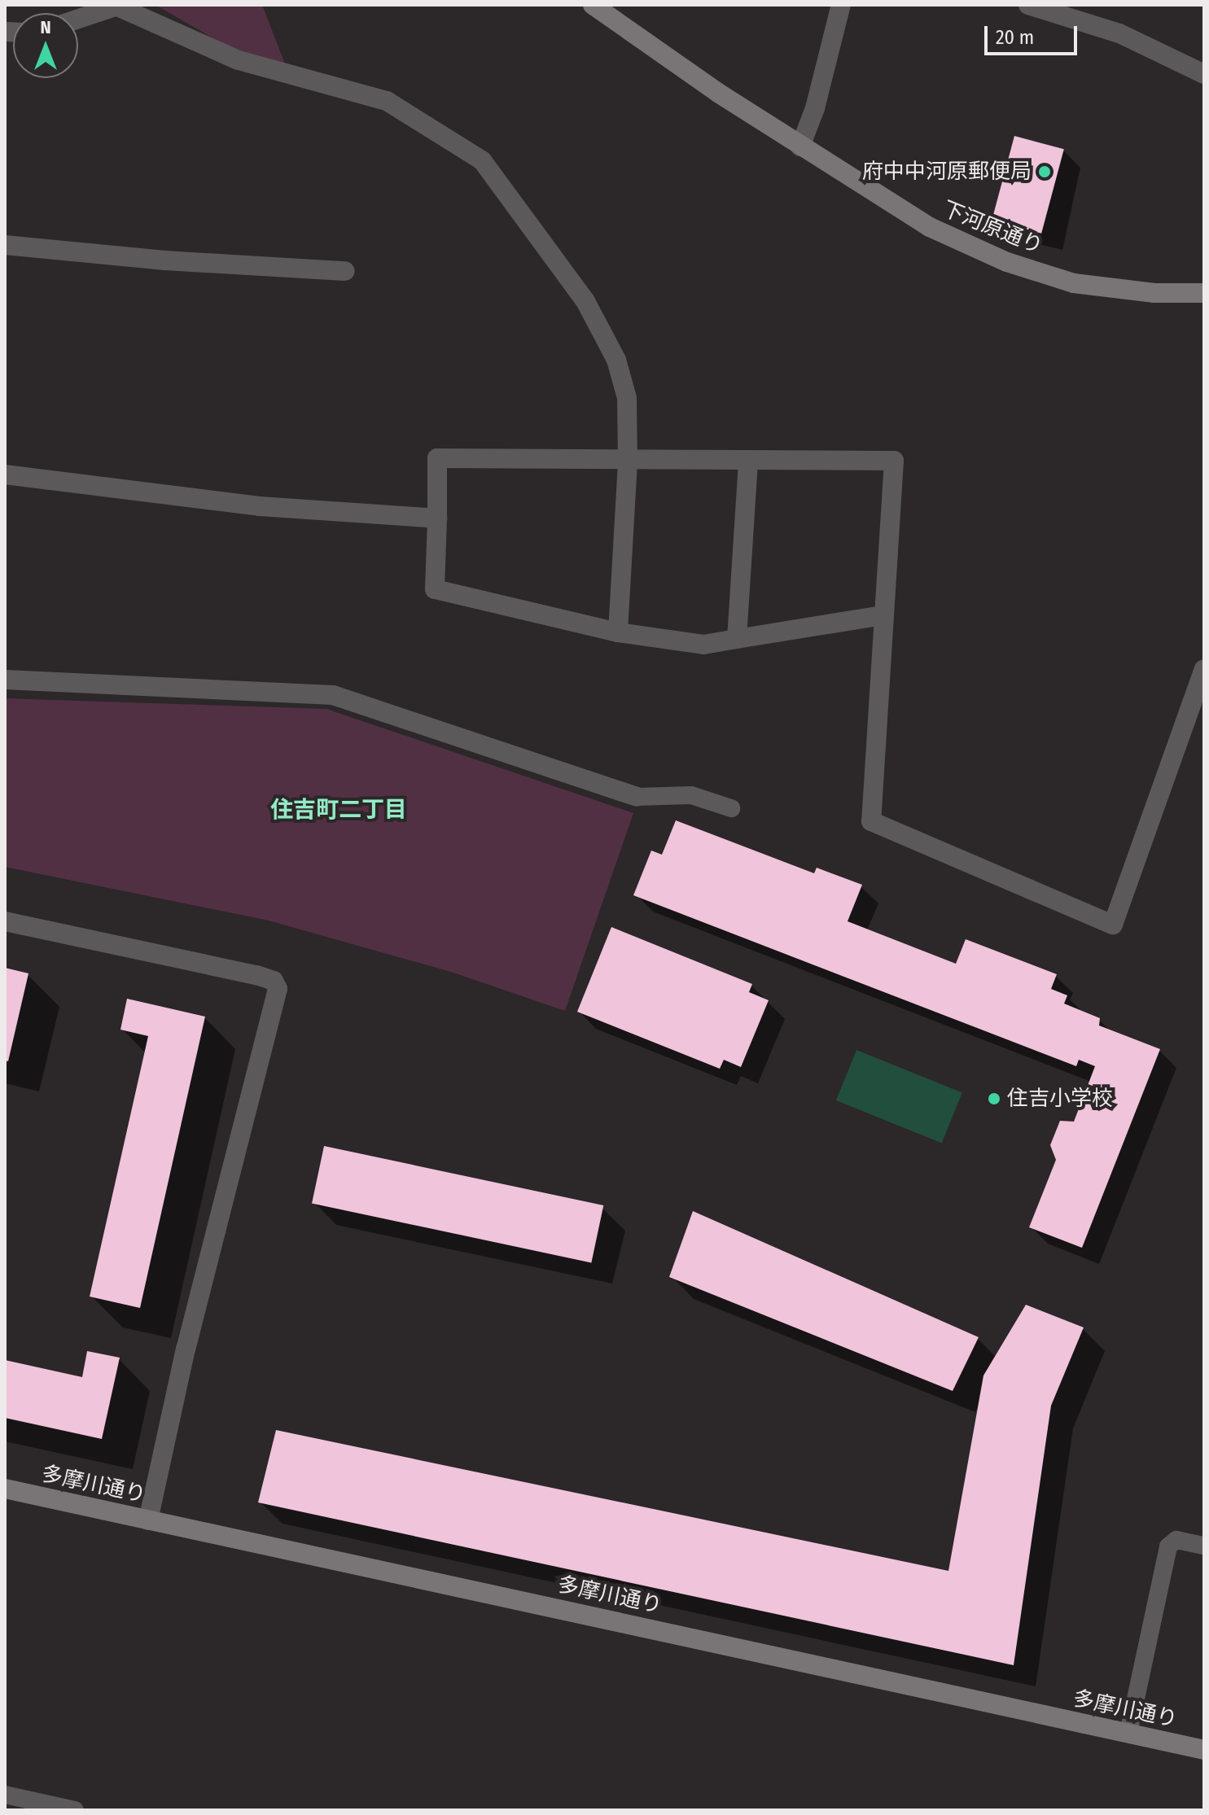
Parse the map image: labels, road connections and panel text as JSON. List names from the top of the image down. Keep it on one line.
{"streets":{"street":["下河原通り","多摩川通り"]},"districts":["住吉町二丁目"],"places":["府中中河原郵便局","住吉小学校"],"scale_bar":"20 m","north":"top"}
